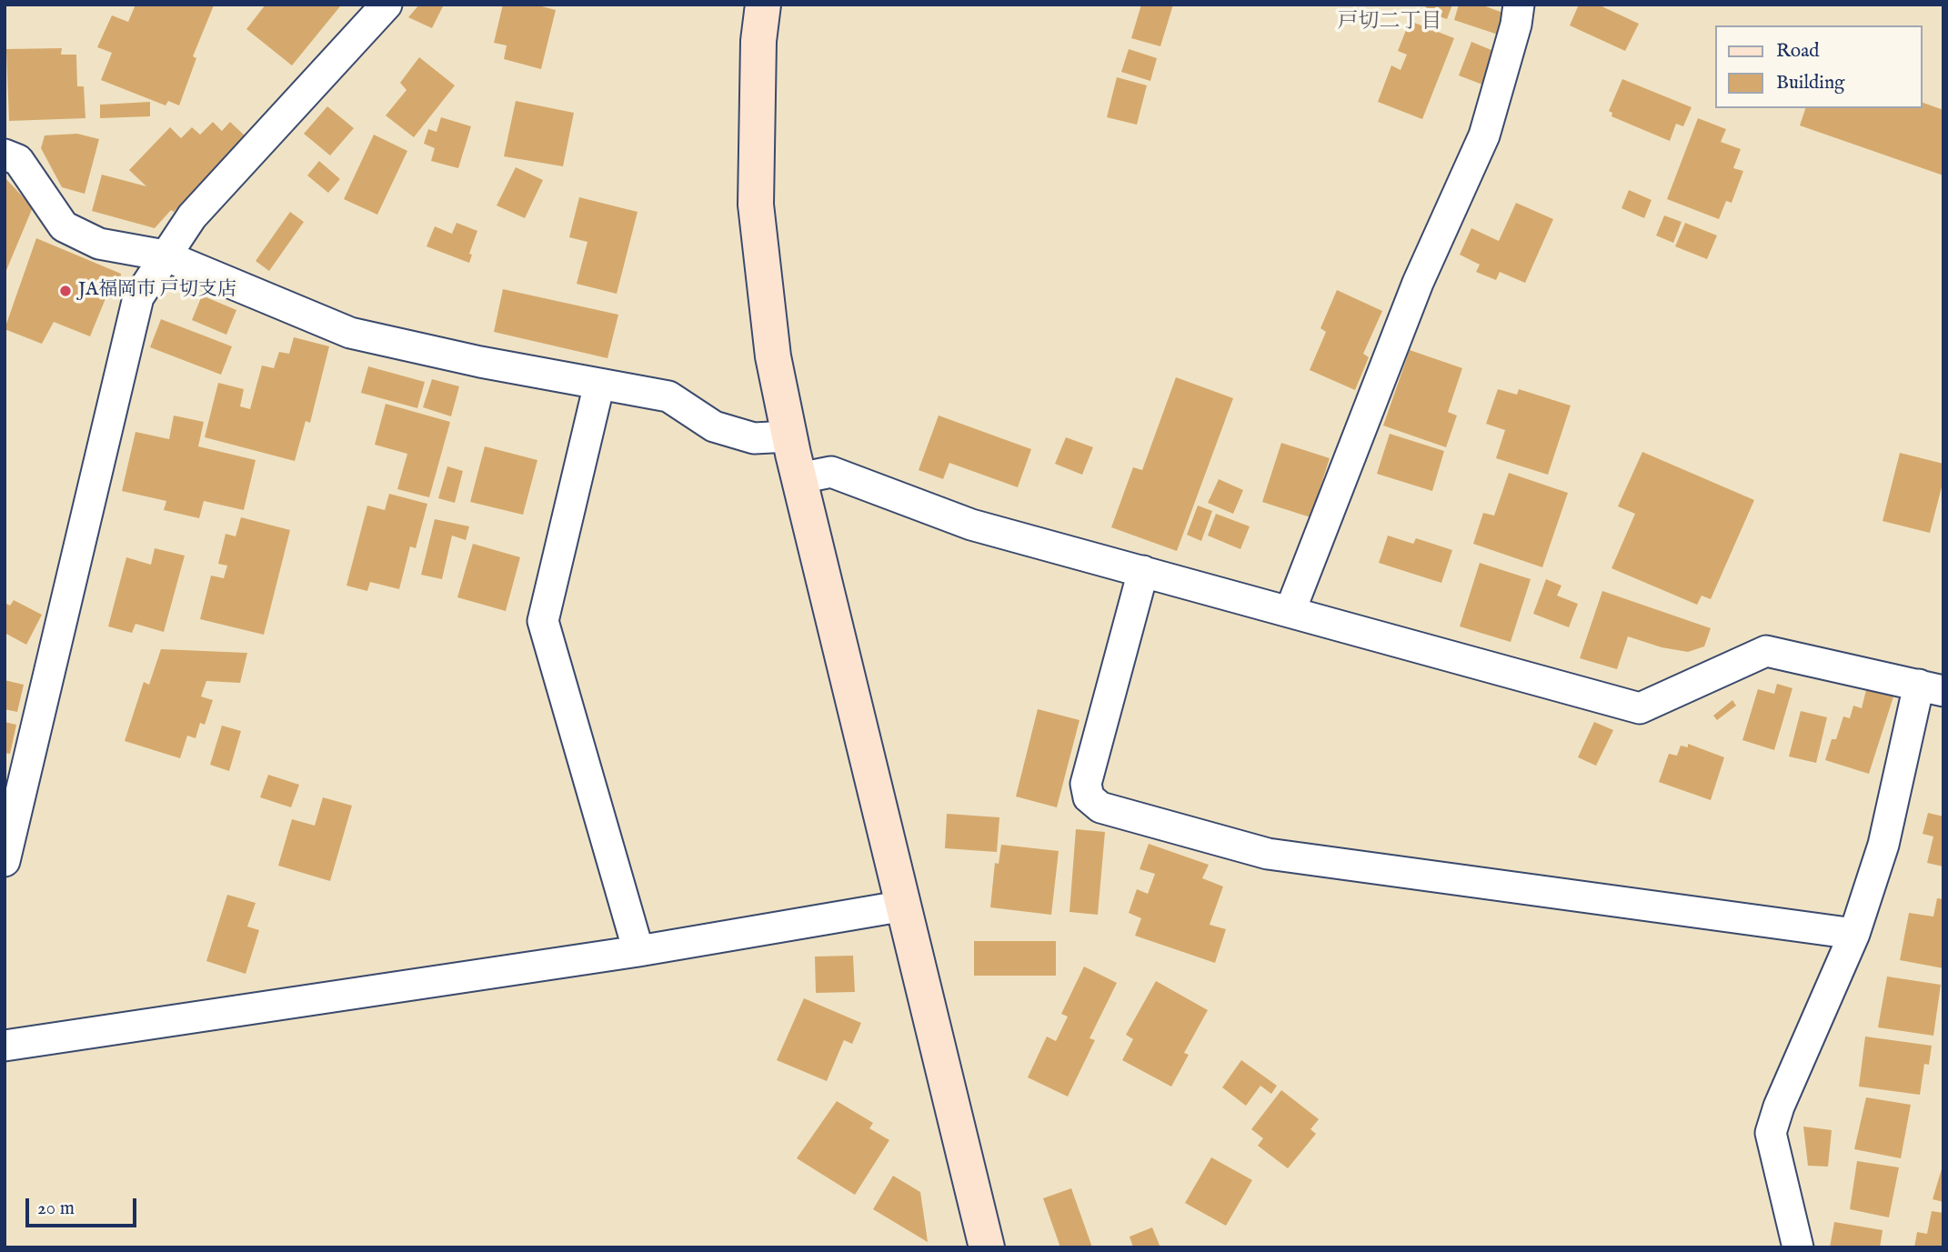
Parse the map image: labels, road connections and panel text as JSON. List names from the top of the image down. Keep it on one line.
{"districts":["戸切二丁目"],"places":["JA福岡市 戸切支店"],"legend":["Road","Building"],"scale_bar":"20 m"}
